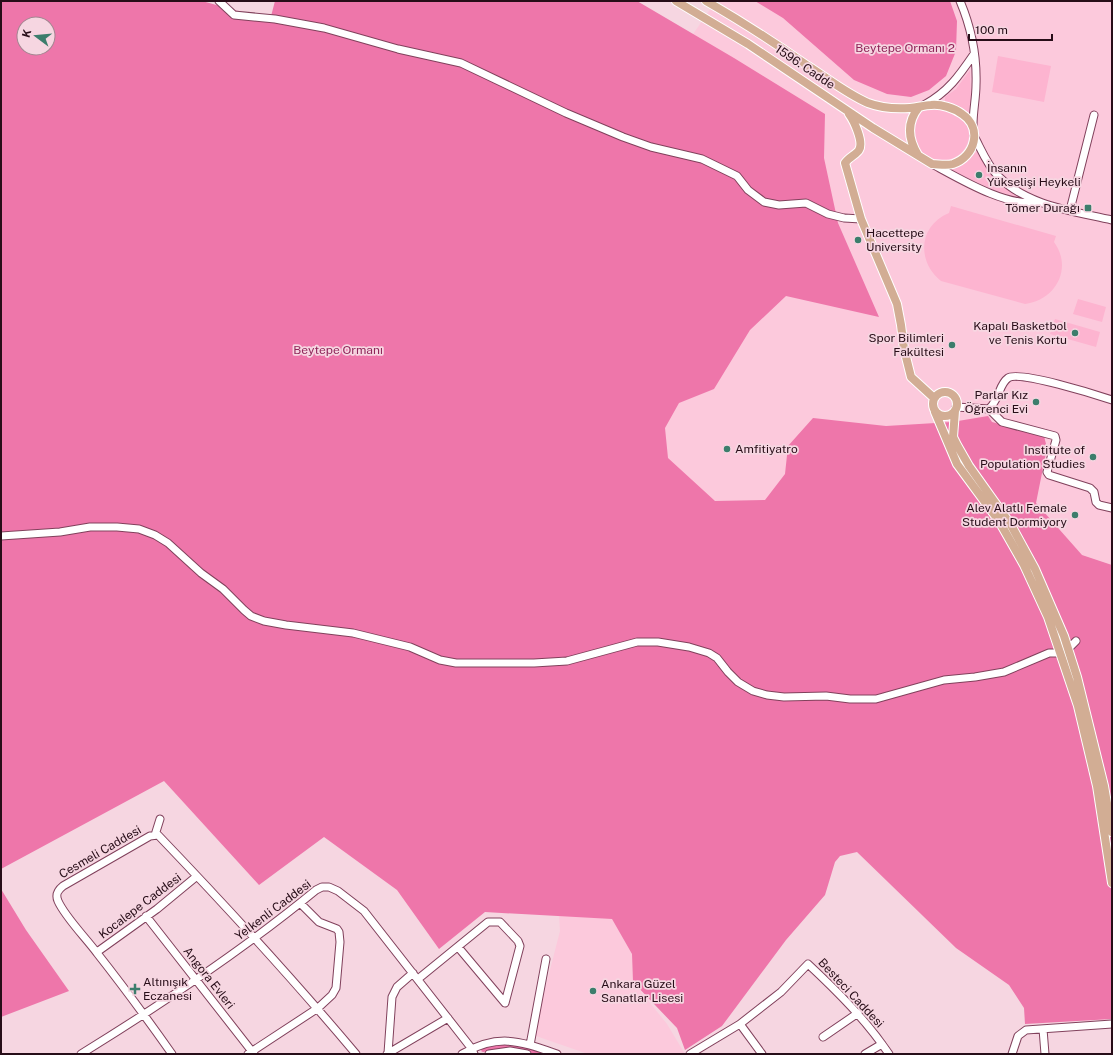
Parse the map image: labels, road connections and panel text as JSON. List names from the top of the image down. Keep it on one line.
{"streets":{"main road":["1596. Cadde"],"street":["Cesmeli Caddesi","Kocalepe Caddesi","Yelkenli Caddesi","Angora Evleri","Besteci Caddesi"]},"crossings":[["Cesmeli Caddesi","Kocalepe Caddesi"],["Cesmeli Caddesi","Yelkenli Caddesi"],["Kocalepe Caddesi","Angora Evleri"],["Yelkenli Caddesi","Angora Evleri"]],"parks":["Beytepe Ormanı 2","Beytepe Ormanı"],"places":{"other":["İnsanın Yükselişi Heykeli","Hacettepe University","Kapalı Basketbol ve Tenis Kortu","Spor Bilimleri Fakültesi","Parlar Kız Öğrenci Evi","Amfitiyatro","Institute of Population Studies","Alev Alatlı Female Student Dormiyory","Ankara Güzel Sanatlar Lisesi"],"transit":["Tömer Durağı"],"health":["Altınışık Eczanesi"]},"scale_bar":"100 m","north":"left"}
